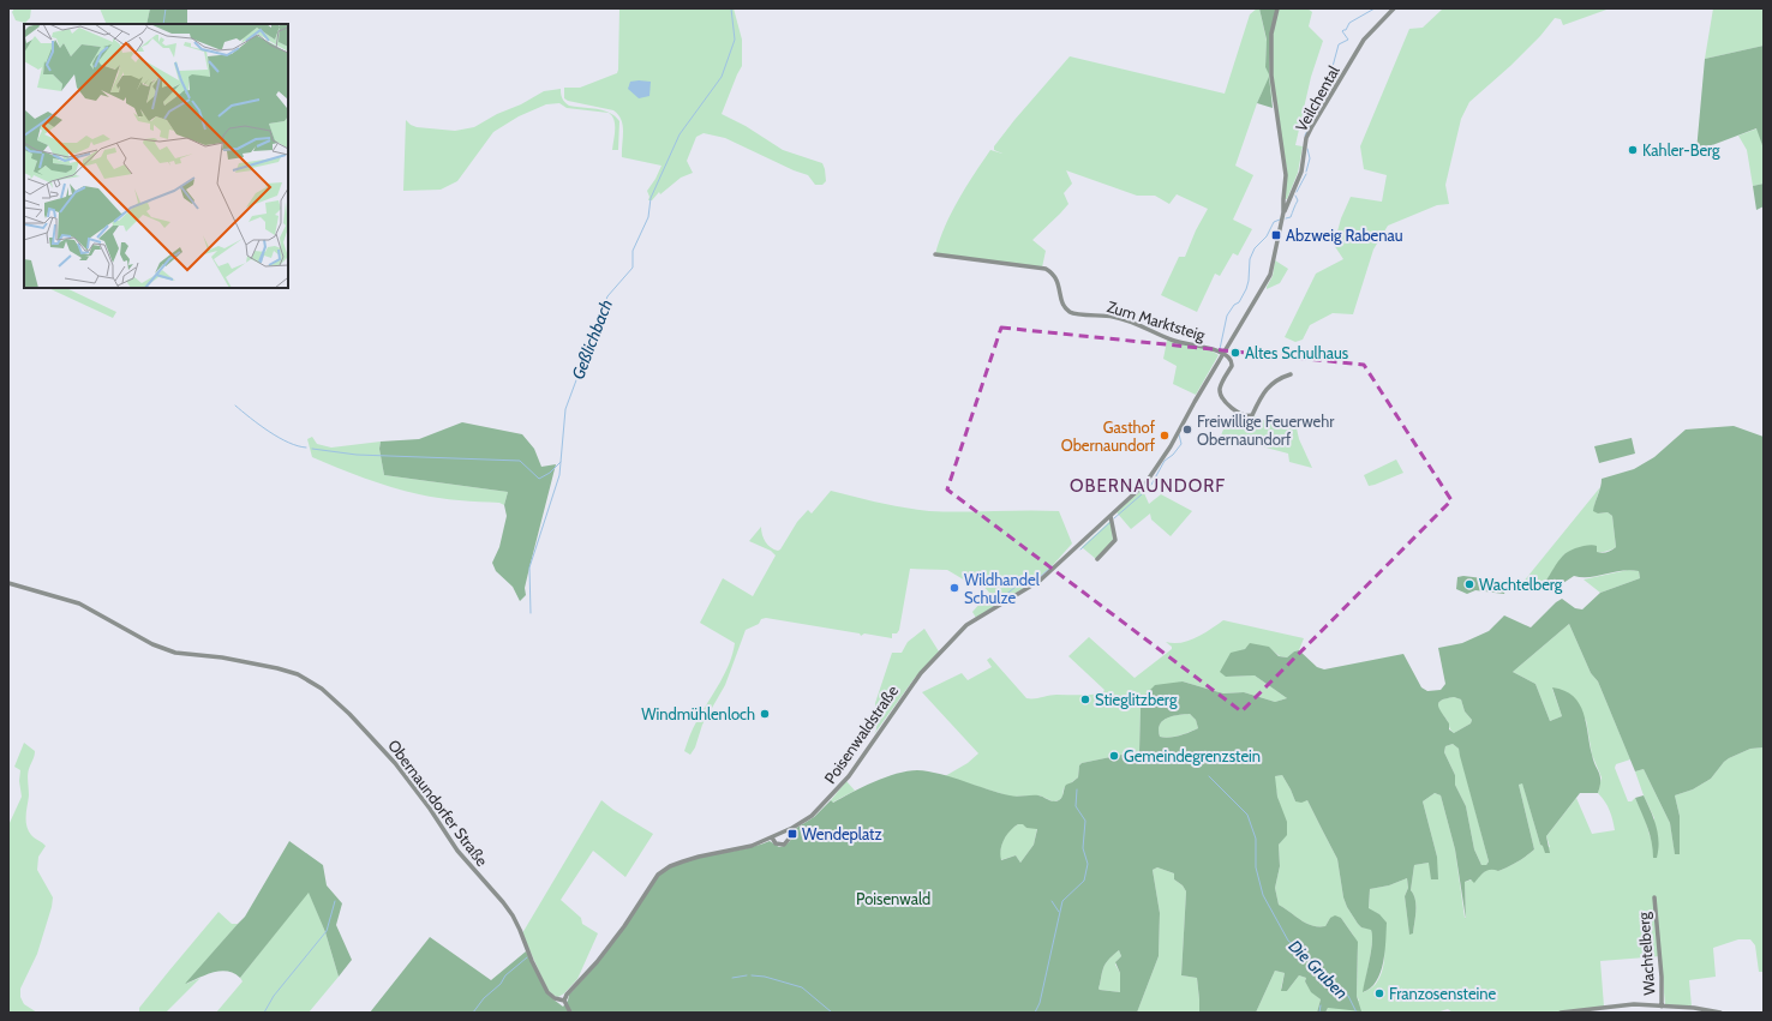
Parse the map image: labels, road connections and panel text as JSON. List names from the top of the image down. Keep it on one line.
{"streets":{"street":["Veilchental","Zum Marktsteig","Poisenwaldstraße","Obernaundorfer Straße","Wachtelberg"]},"crossings":[["Veilchental","Poisenwaldstraße"],["Zum Marktsteig","Poisenwaldstraße"],["Poisenwaldstraße","Obernaundorfer Straße"]],"districts":["OBERNAUNDORF"],"water":["Geßlichbach","Die Gruben"],"parks":["Poisenwald"],"places":{"other":["Kahler-Berg","Altes Schulhaus","Freiwillige Feuerwehr Obernaundorf","Gasthof Obernaundorf","Wachtelberg","Wildhandel Schulze","Stieglitzberg","Windmühlenloch","Gemeindegrenzstein","Franzosensteine"],"transit":["Abzweig Rabenau","Wendeplatz"]}}
